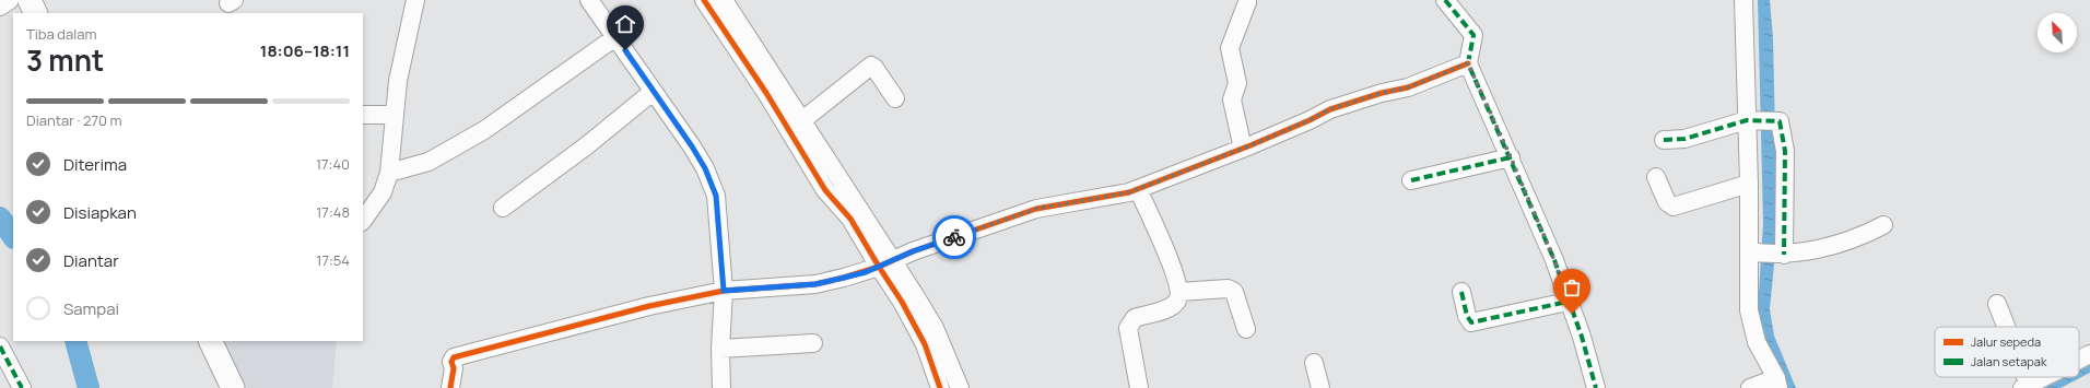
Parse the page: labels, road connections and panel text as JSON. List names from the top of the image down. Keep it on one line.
{"legend":["Jalur sepeda","Jalan setapak"],"north":"top left","page":{"heading":["3 mnt","Tiba dalam","18:06–18:11"],"bar":"Diantar · 270 m","list":[["Diterima","17:40"],["Disiapkan","17:48"],["Diantar","17:54"],"Sampai"]}}
